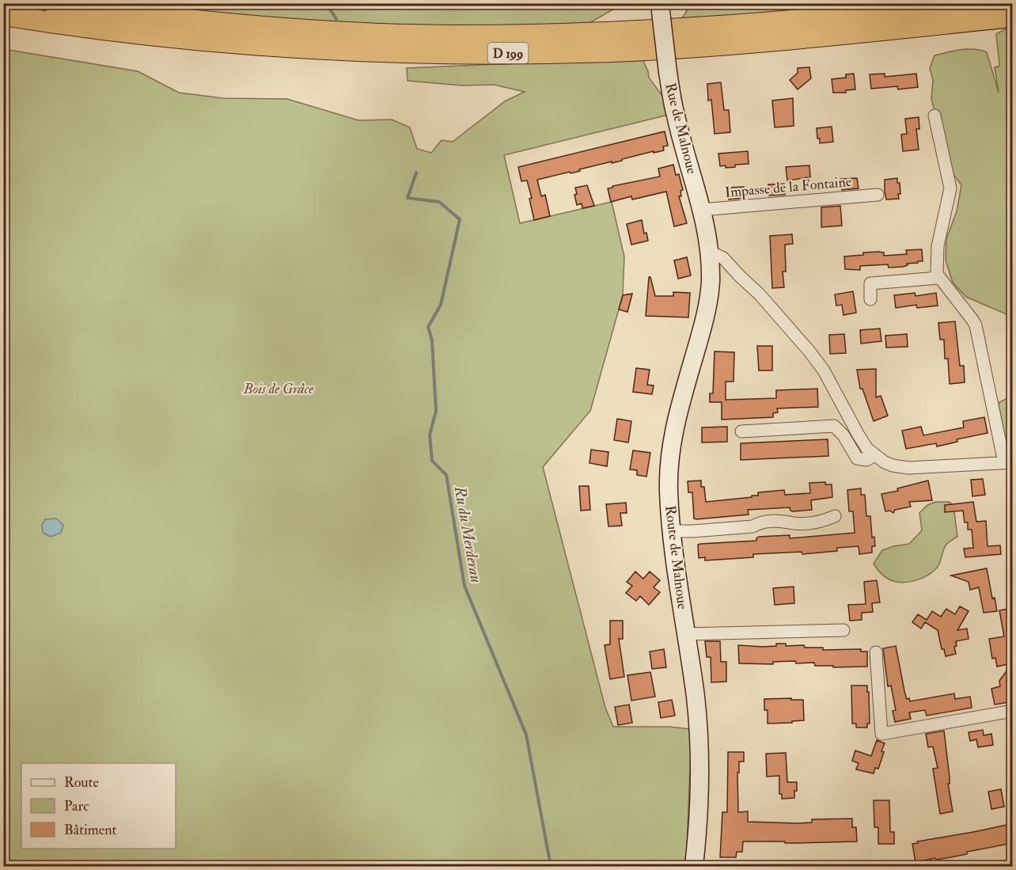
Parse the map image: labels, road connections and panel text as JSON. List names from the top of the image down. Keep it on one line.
{"streets":{"highway":["D 199"],"main road":["Rue de Malnoue","Route de Malnoue"],"street":["Impasse de la Fontaine"]},"crossings":[["Rue de Malnoue","Impasse de la Fontaine"],["Rue de Malnoue","Route de Malnoue"]],"water":["Ru du Merderau"],"parks":["Bois de Grâce"],"legend":["Route","Parc","Bâtiment"]}
